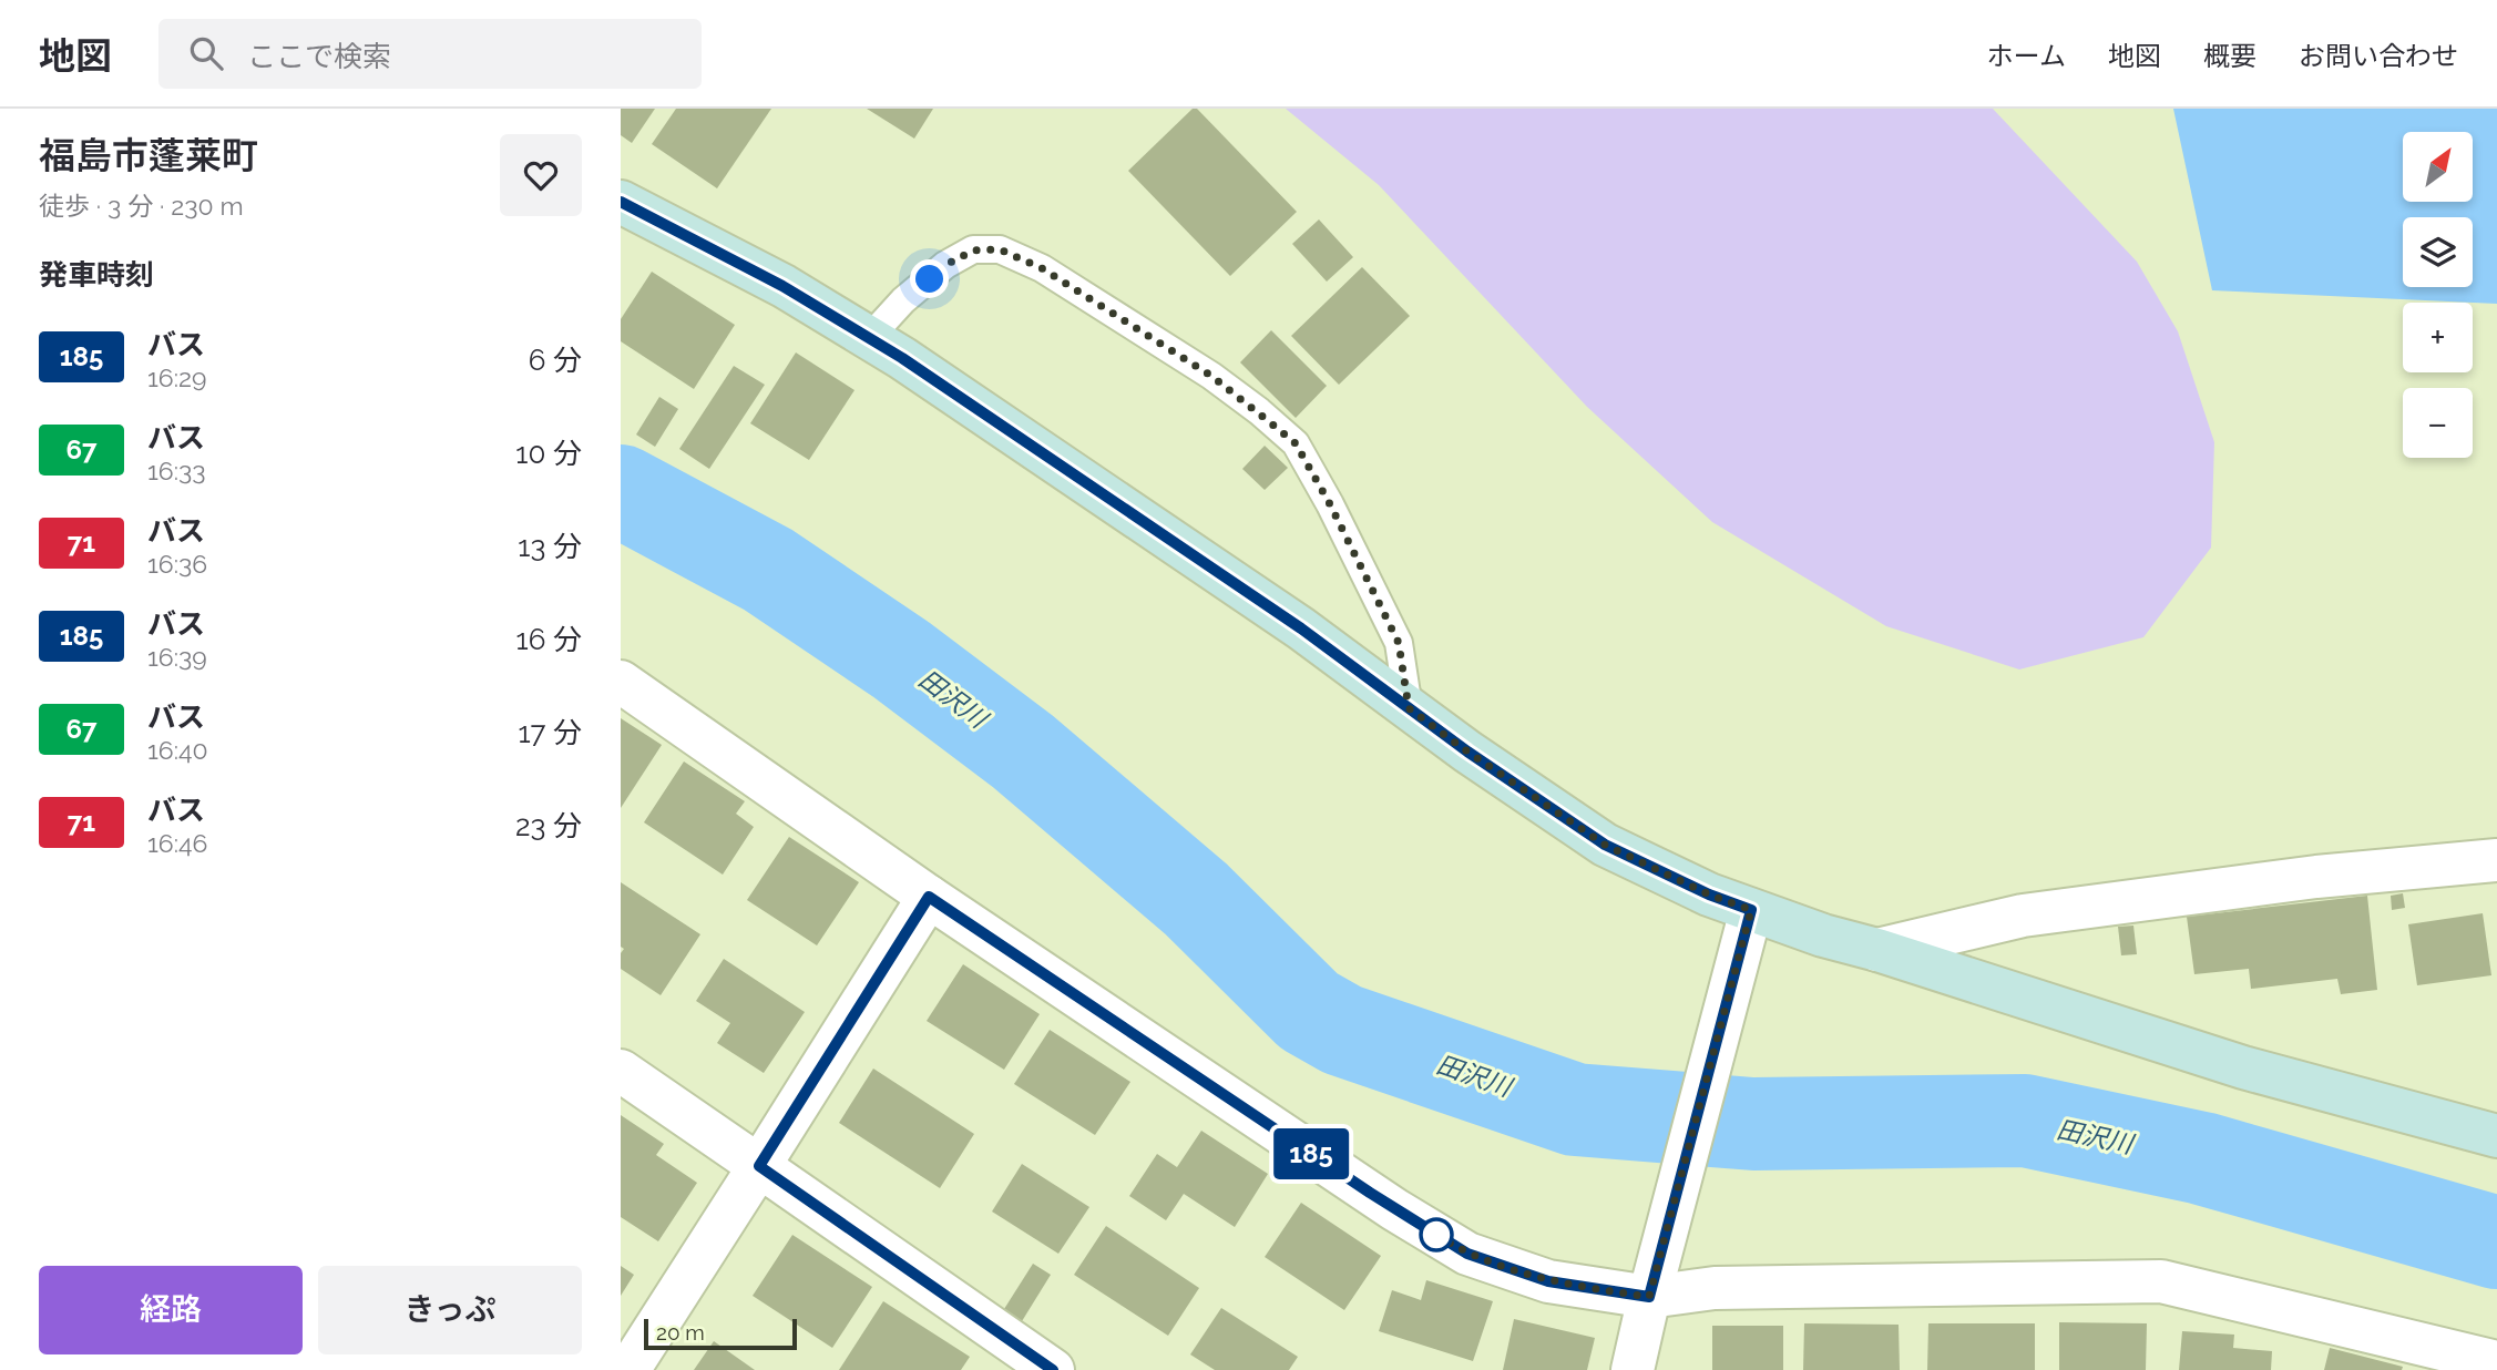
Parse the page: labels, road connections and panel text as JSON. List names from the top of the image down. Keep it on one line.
{"water":["田沢川"],"lines":["bus line 185"],"scale_bar":"20 m","north":"top right","page":{"header":"地図","search":"ここで検索","nav":["ホーム","地図","概要","お問い合わせ"],"heading":[["福島市蓬莱町","徒歩 · 3 分 · 230 m"],"発車時刻"],"on_map":"185","map_buttons":["+","−"],"list":[{"mark":"185","name":"バス","note":"16:29","value":"6 分"},{"mark":"67","name":"バス","note":"16:33","value":"10 分"},{"mark":"71","name":"バス","note":"16:36","value":"13 分"},{"mark":"185","name":"バス","note":"16:39","value":"16 分"},{"mark":"67","name":"バス","note":"16:40","value":"17 分"},{"mark":"71","name":"バス","note":"16:46","value":"23 分"}],"buttons":["経路","きっぷ"],"scale":"20 m"}}
